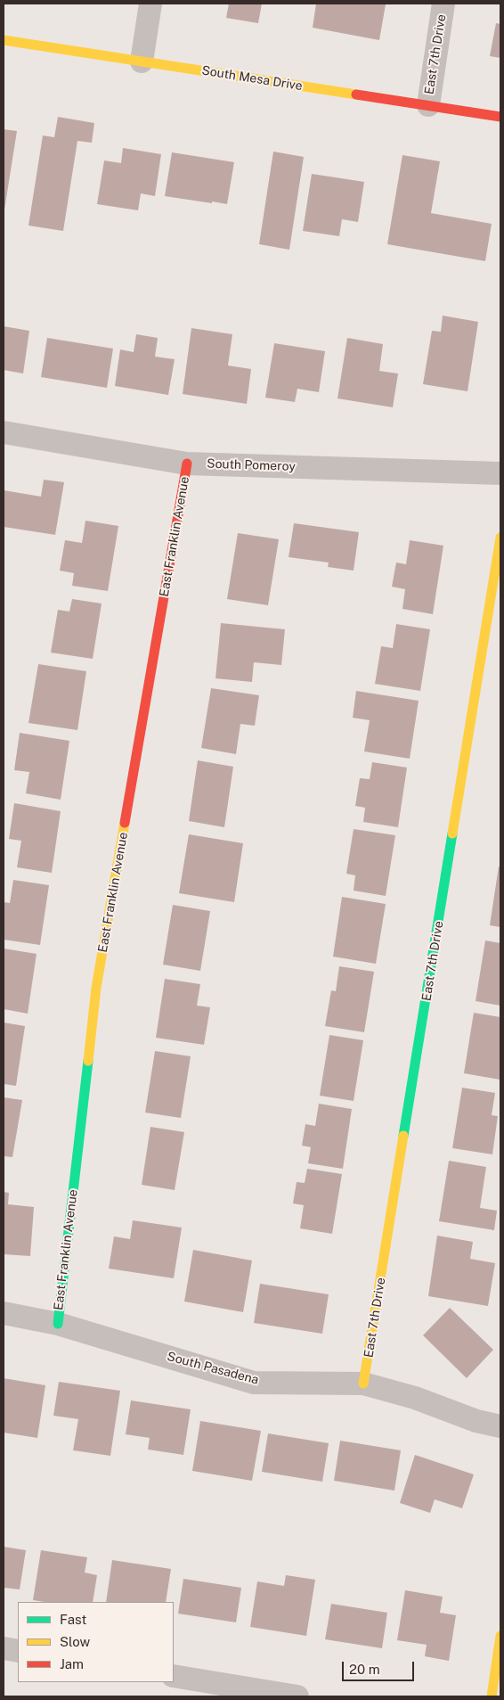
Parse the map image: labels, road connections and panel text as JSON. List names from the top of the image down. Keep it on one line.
{"streets":{"street":["East 7th Drive","South Mesa Drive","South Pomeroy","East Franklin Avenue","South Pasadena"]},"crossings":[["East 7th Drive","South Mesa Drive"],["East 7th Drive","South Pasadena"],["South Pomeroy","East Franklin Avenue"],["East Franklin Avenue","South Pasadena"]],"legend":["Fast","Slow","Jam"],"scale_bar":"20 m"}
